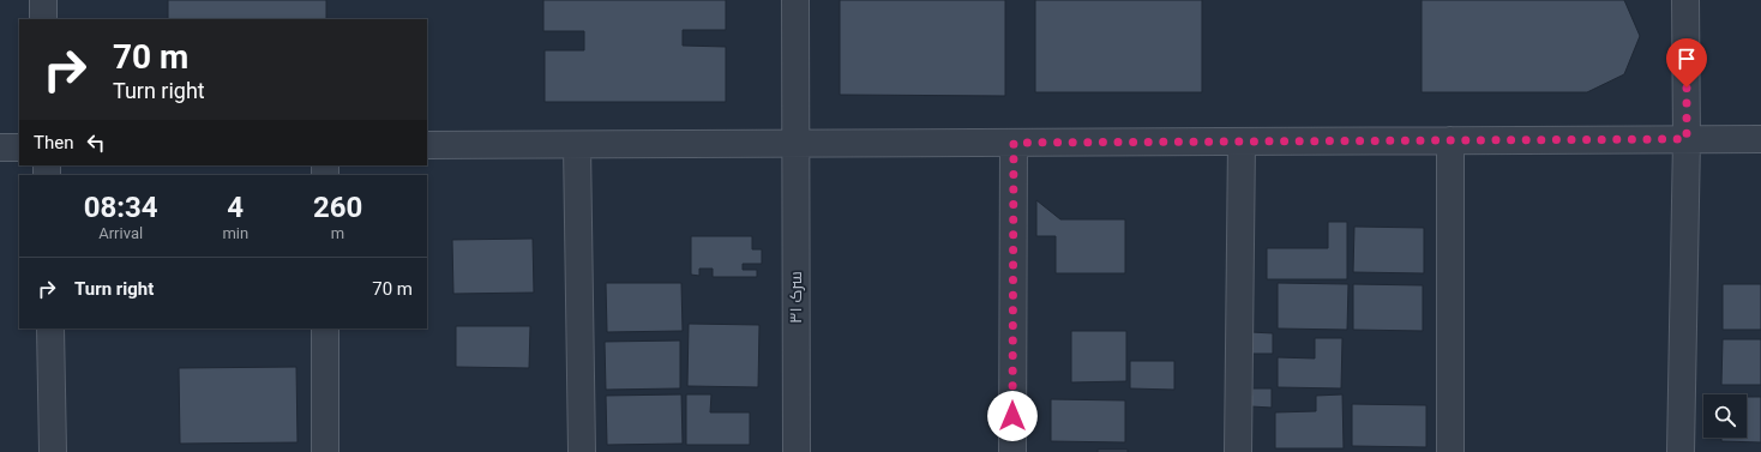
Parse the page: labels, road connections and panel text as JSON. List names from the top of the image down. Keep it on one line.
{"streets":{"street":["سرک ۳۱"]},"page":{"turn":["70 m","Turn right"],"then":"Then","eta":["08:34","Arrival","4","min","260","m"],"list":[{"name":"Turn right","value":"70 m"}]}}
